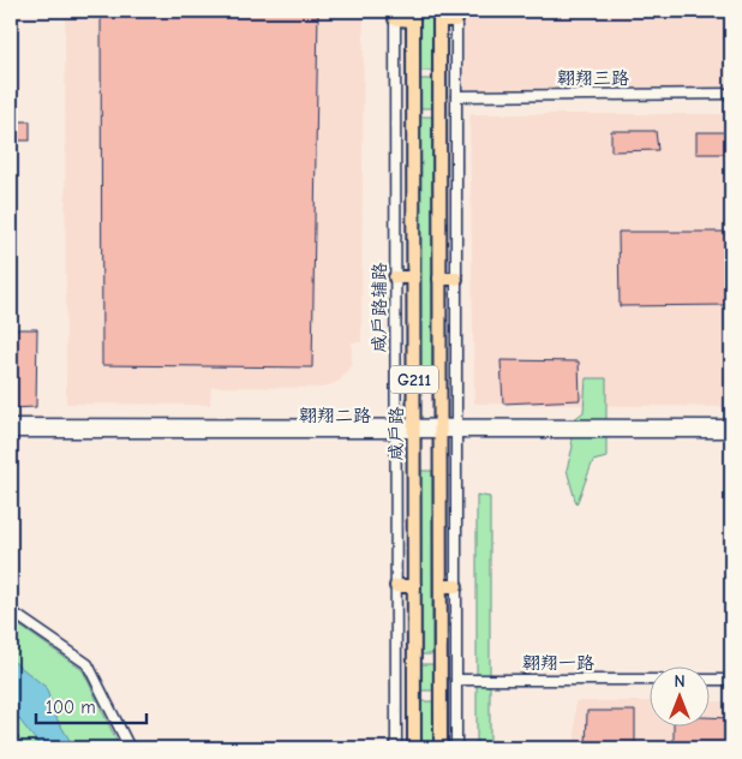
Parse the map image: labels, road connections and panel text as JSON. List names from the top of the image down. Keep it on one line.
{"streets":{"main road":["G211","咸户路"],"street":["翱翔三路","咸户路辅路","翱翔二路","翱翔一路"]},"crossings":[["咸户路辅路","翱翔二路"],["G211","翱翔二路"],["翱翔二路","咸户路"]],"scale_bar":"100 m","north":"top"}
